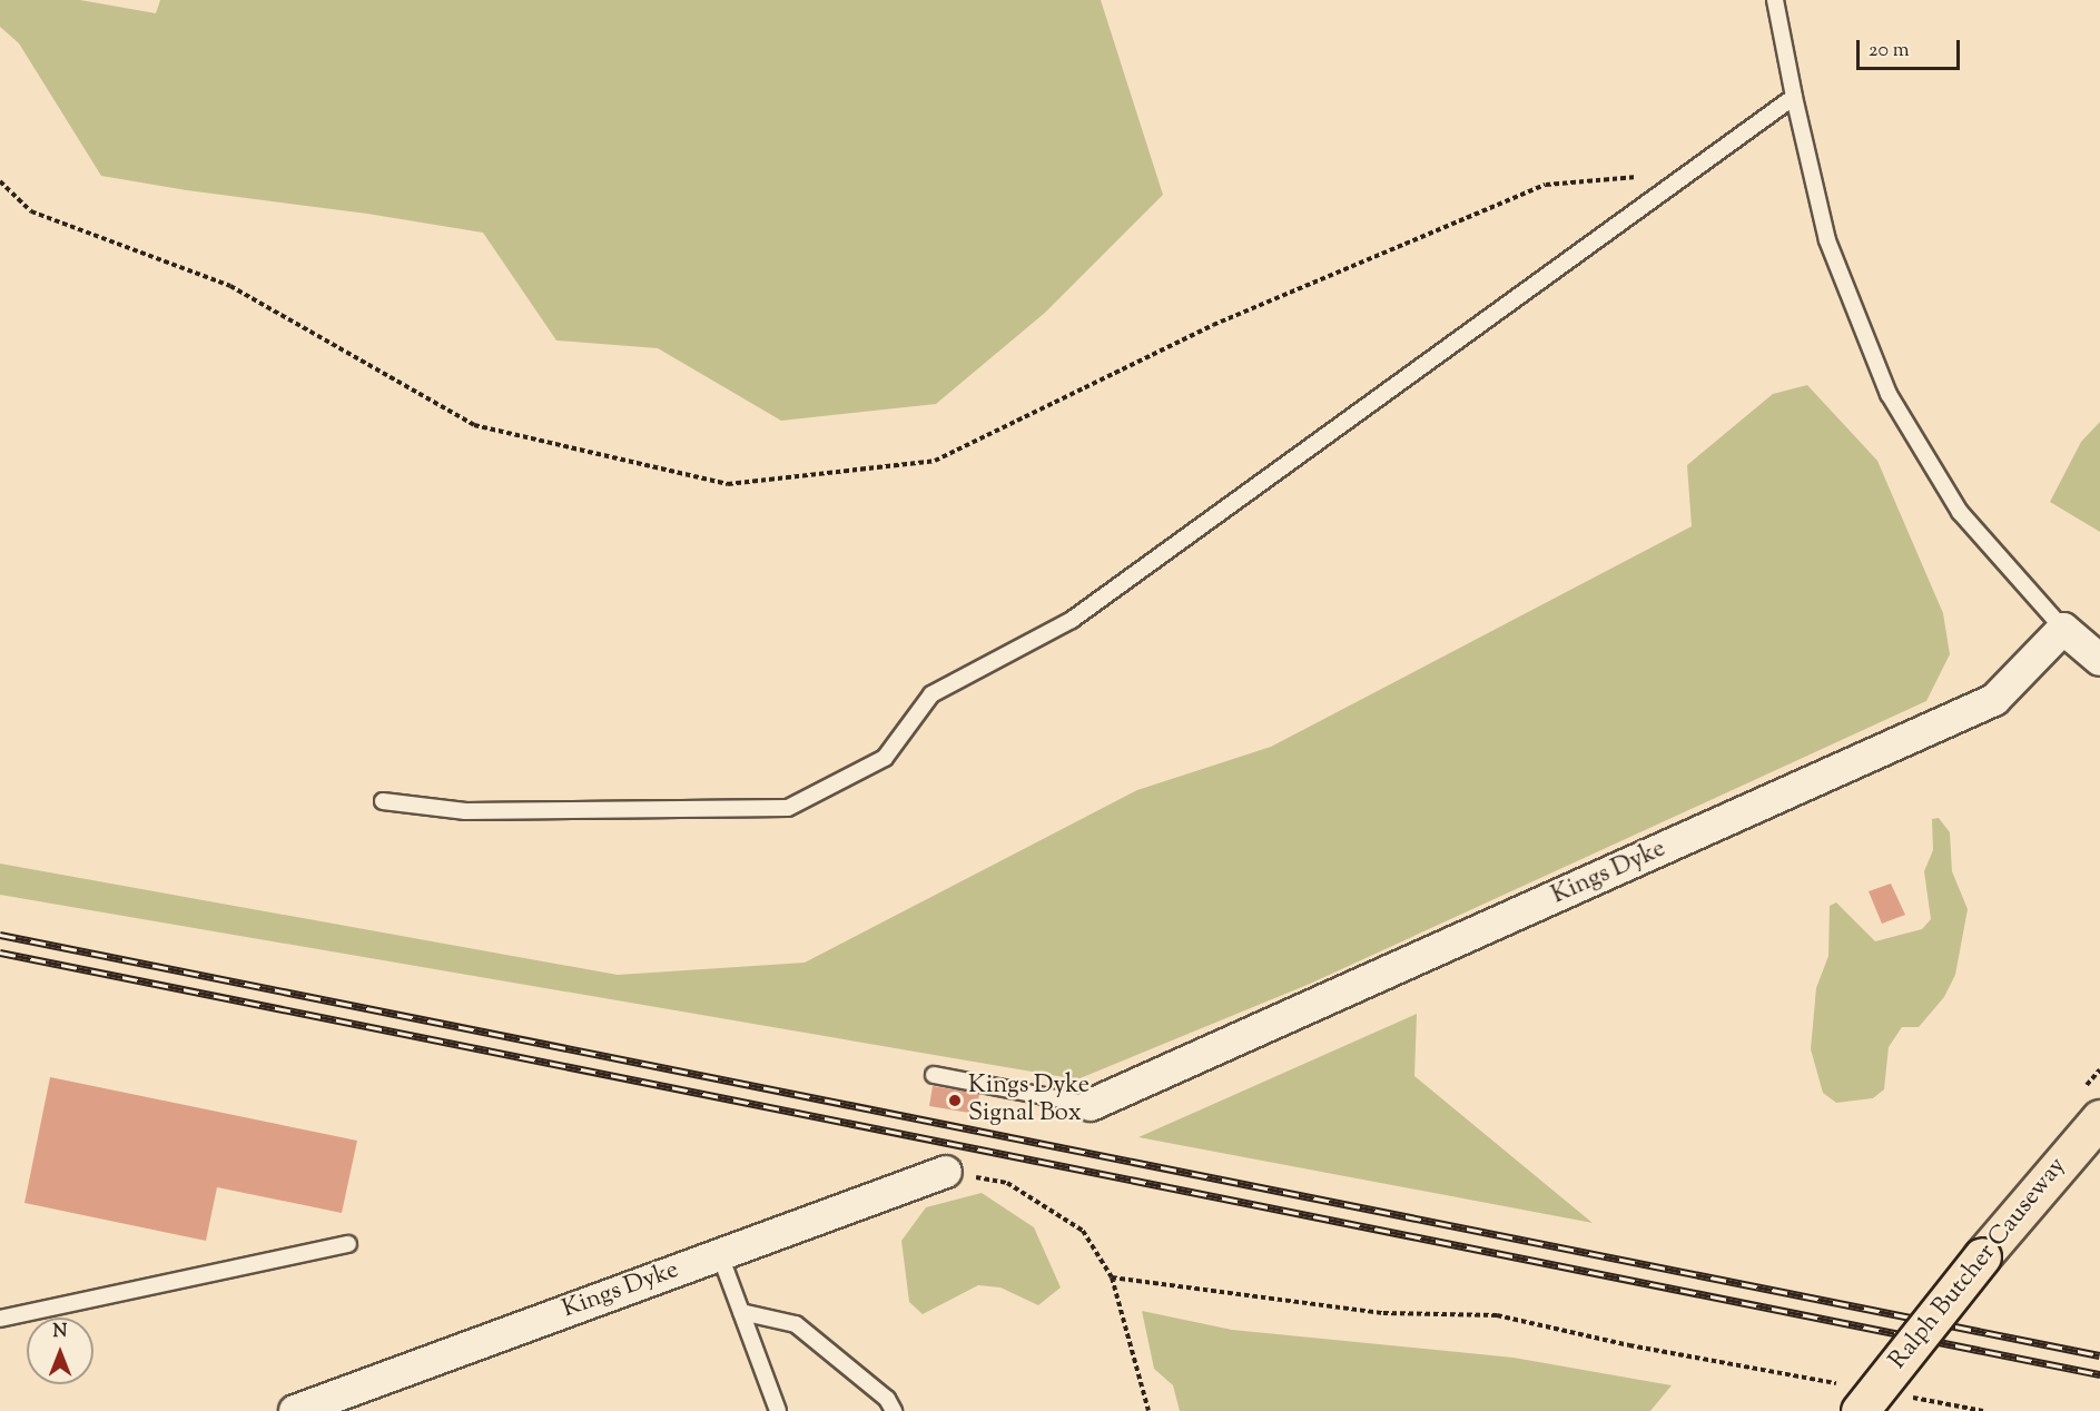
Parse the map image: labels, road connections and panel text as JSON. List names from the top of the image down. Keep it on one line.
{"streets":{"main road":["Ralph Butcher Causeway"],"street":["Kings Dyke"]},"places":["Kings Dyke Signal Box"],"scale_bar":"20 m","north":"top"}
